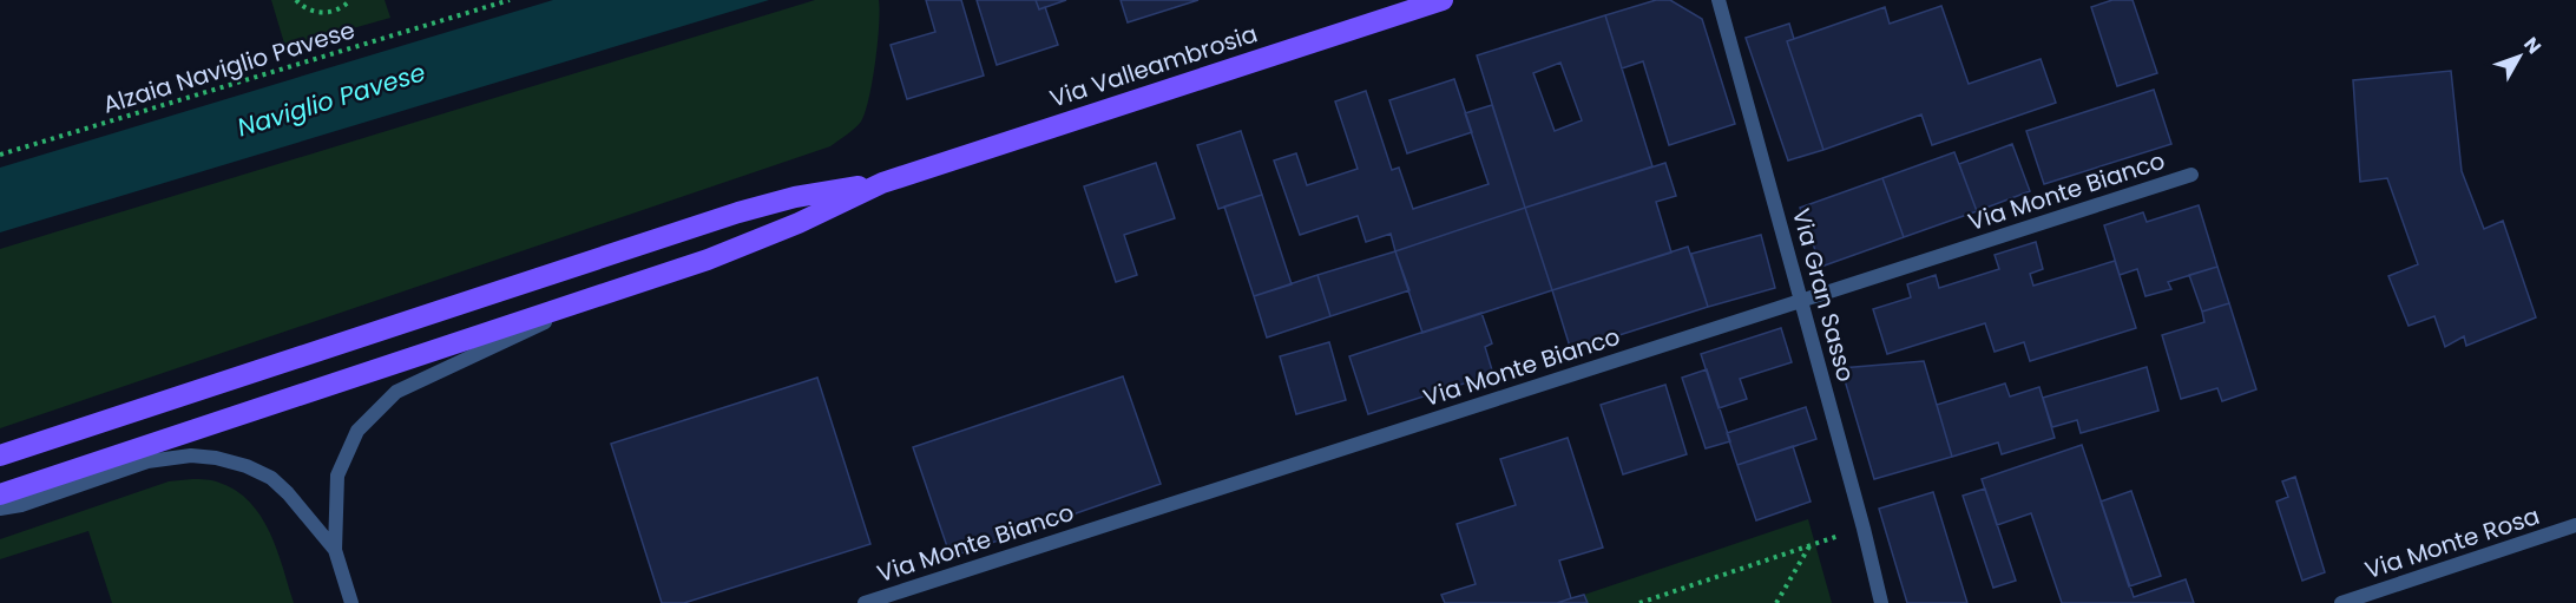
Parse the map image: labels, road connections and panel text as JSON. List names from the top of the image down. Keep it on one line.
{"streets":{"main road":["Via Valleambrosia"],"street":["Via Monte Bianco","Via Gran Sasso","Via Monte Rosa"],"path":["Alzaia Naviglio Pavese"]},"crossings":[["Via Monte Bianco","Via Gran Sasso"]],"water":["Naviglio Pavese"],"north":"top right"}
